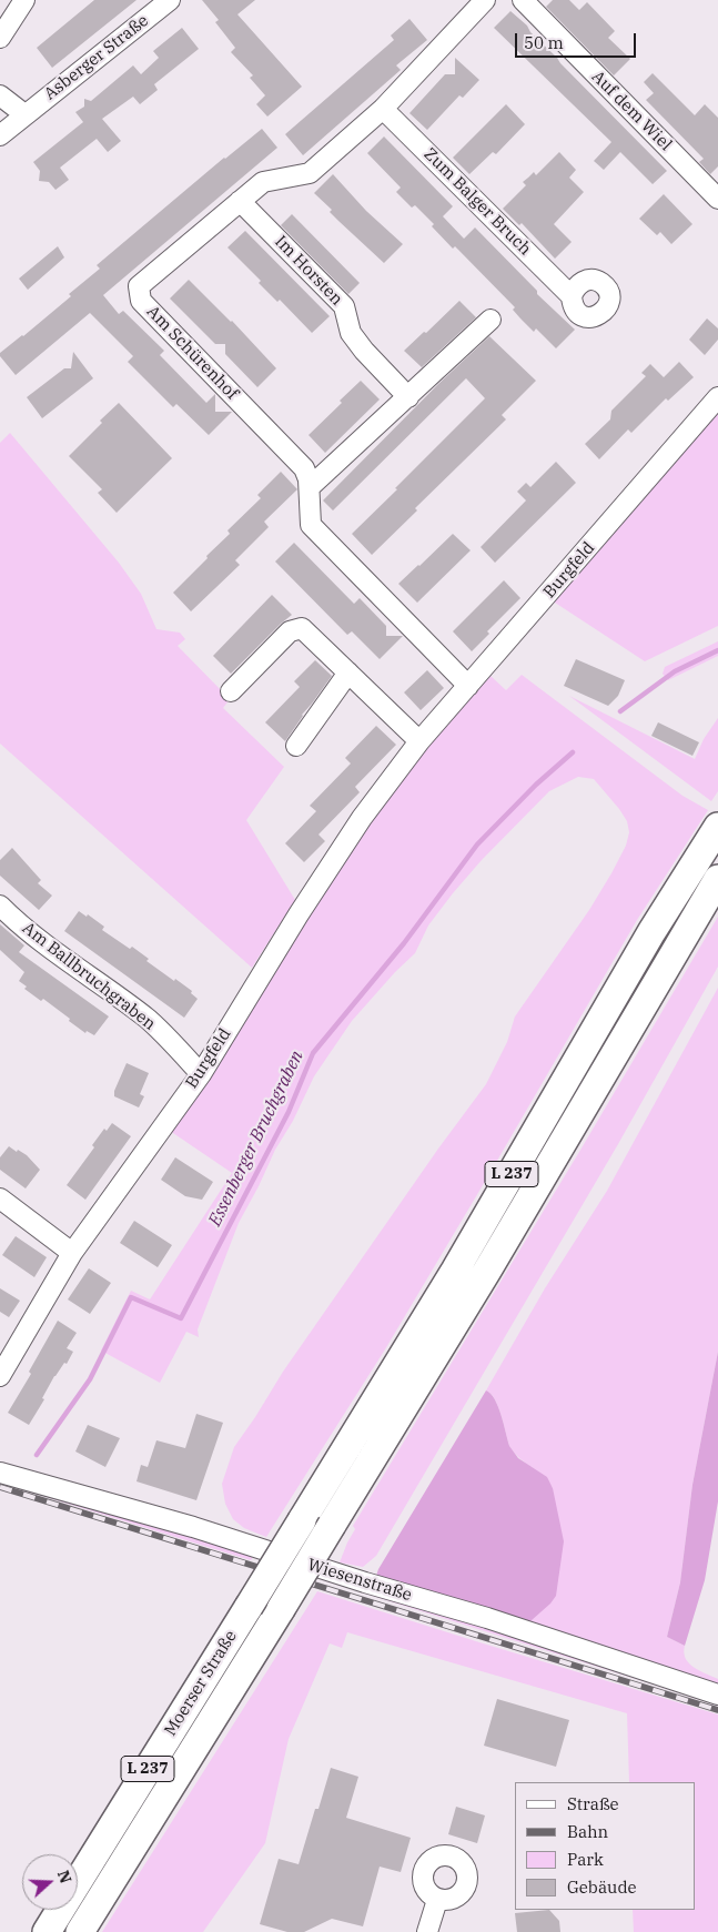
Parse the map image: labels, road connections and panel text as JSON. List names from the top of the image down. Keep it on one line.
{"streets":{"highway":["L 237","Moerser Straße"],"street":["Asberger Straße","Auf dem Wiel","Zum Balger Bruch","Im Horsten","Am Schürenhof","Burgfeld","Am Ballbruchgraben","Wiesenstraße"]},"crossings":[["Zum Balger Bruch","Am Schürenhof"],["Im Horsten","Am Schürenhof"],["Am Schürenhof","Burgfeld"],["Burgfeld","Am Ballbruchgraben"]],"water":["Essenberger Bruchgraben"],"legend":["Straße","Bahn","Park","Gebäude"],"scale_bar":"50 m","north":"right"}
